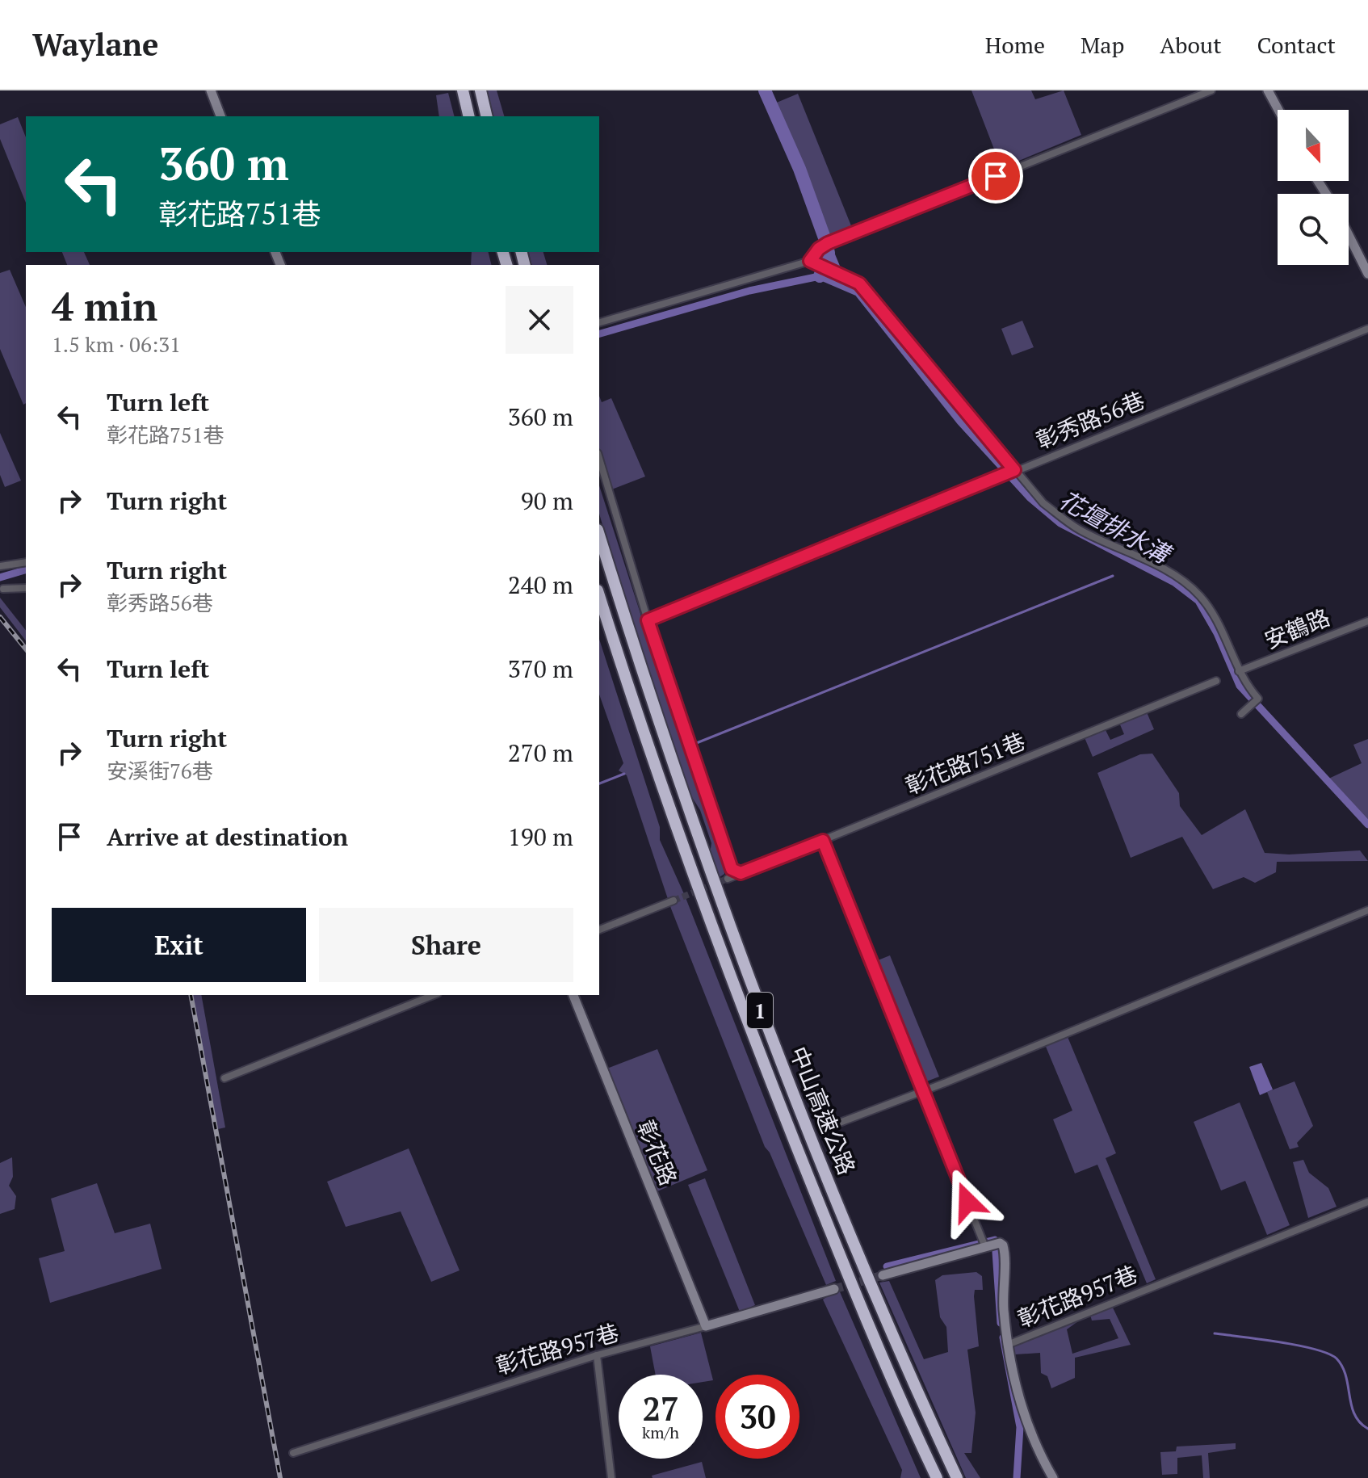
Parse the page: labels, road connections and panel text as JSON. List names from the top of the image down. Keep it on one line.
{"streets":{"highway":["1","中山高速公路"],"street":["彰秀路56巷","安鶴路","彰花路751巷","彰花路","彰花路957巷"]},"crossings":[["彰花路","彰花路957巷"]],"water":["花壇排水溝"],"north":"bottom","page":{"header":"Waylane","nav":["Home","Map","About","Contact"],"turn":["360 m","彰花路751巷"],"heading":["4 min","1.5 km · 06:31"],"list":[{"name":"Turn left","note":"彰花路751巷","value":"360 m"},{"name":"Turn right","value":"90 m"},{"name":"Turn right","note":"彰秀路56巷","value":"240 m"},{"name":"Turn left","value":"370 m"},{"name":"Turn right","note":"安溪街76巷","value":"270 m"},{"name":"Arrive at destination","value":"190 m"}],"buttons":["Exit","Share"],"speed":"27 km/h","limit":"30"}}
